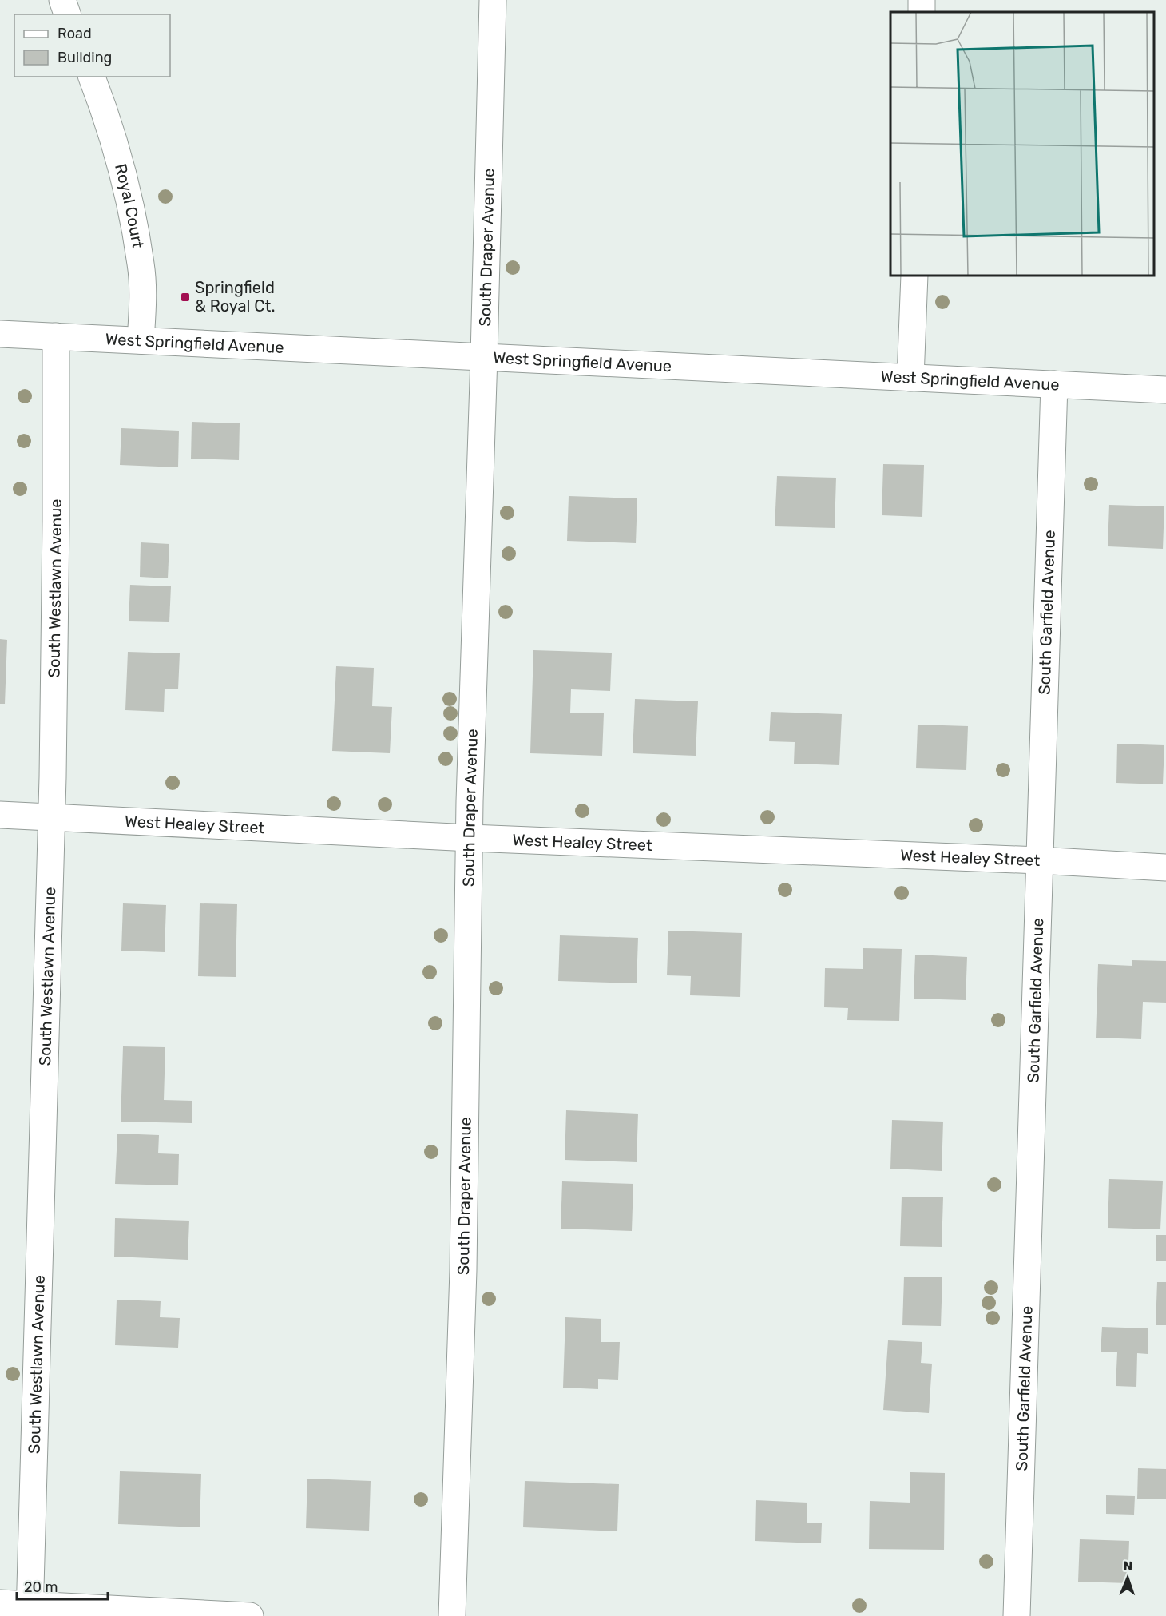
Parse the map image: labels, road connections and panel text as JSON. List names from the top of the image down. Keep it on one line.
{"streets":{"street":["Royal Court","South Draper Avenue","West Springfield Avenue","South Westlawn Avenue","South Garfield Avenue","West Healey Street"]},"crossings":[["Royal Court","West Springfield Avenue"],["South Draper Avenue","West Springfield Avenue"],["South Draper Avenue","West Healey Street"],["West Springfield Avenue","South Westlawn Avenue"],["West Springfield Avenue","South Garfield Avenue"],["South Westlawn Avenue","West Healey Street"],["South Garfield Avenue","West Healey Street"]],"places":{"transit":["Springfield & Royal Ct."]},"legend":["Road","Building"],"scale_bar":"20 m","north":"top"}
